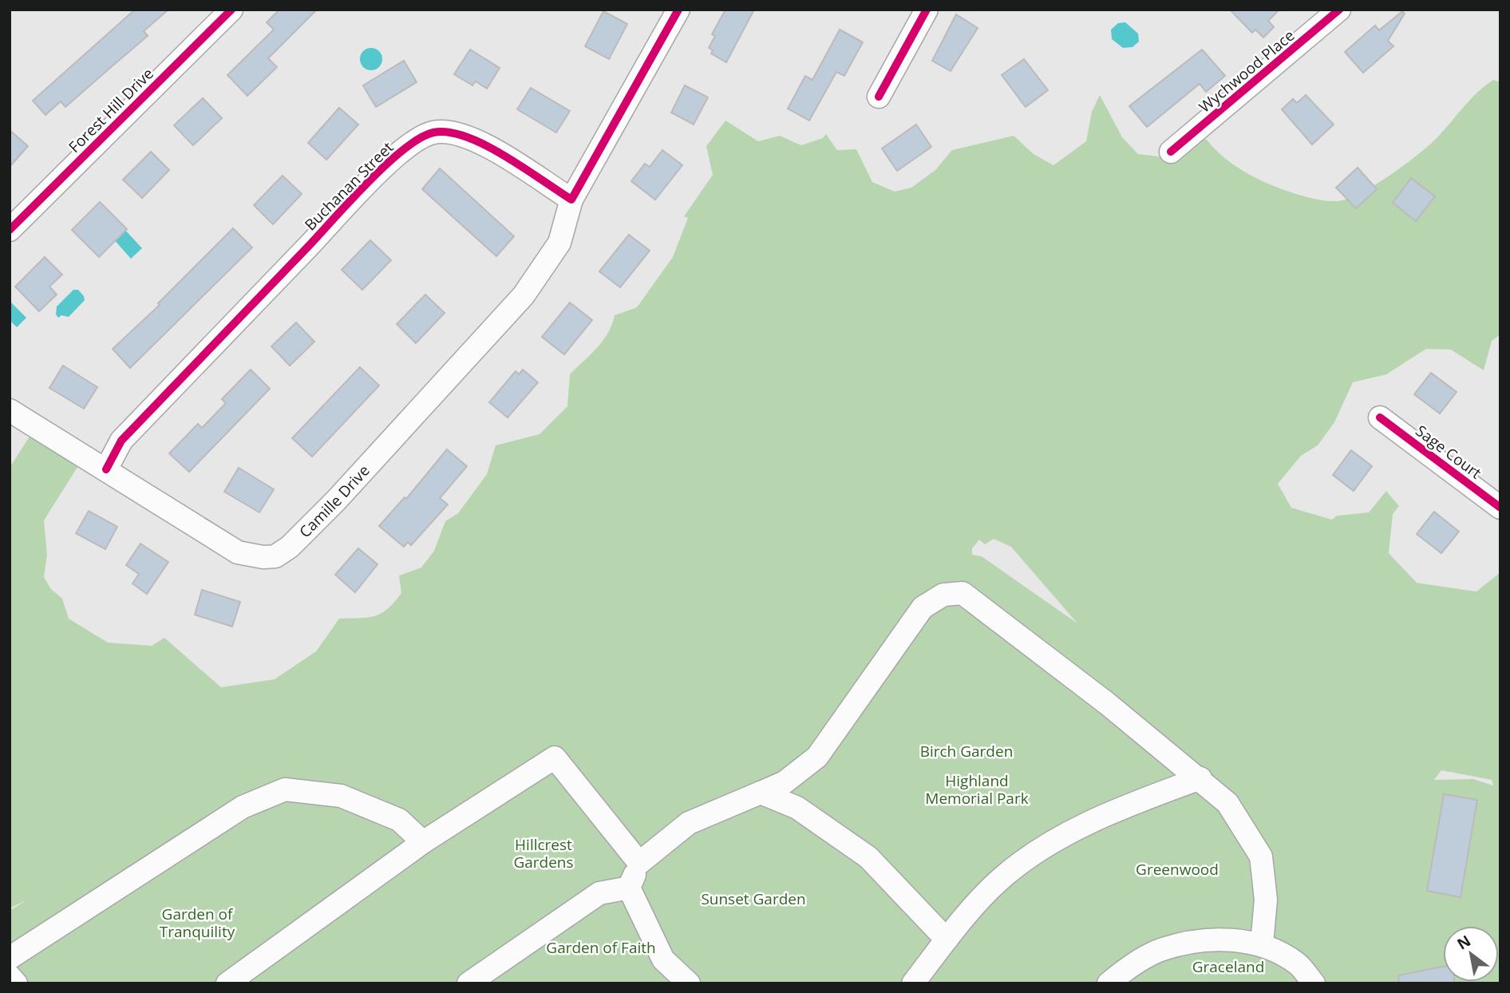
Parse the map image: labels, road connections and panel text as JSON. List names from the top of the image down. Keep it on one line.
{"streets":{"street":["Wychwood Place","Forest Hill Drive","Buchanan Street","Sage Court","Camille Drive"]},"crossings":[["Buchanan Street","Camille Drive"]],"parks":["Birch Garden","Highland Memorial Park","Hillcrest Gardens","Greenwood","Sunset Garden","Garden of Tranquility","Garden of Faith","Graceland"],"north":"top left"}
